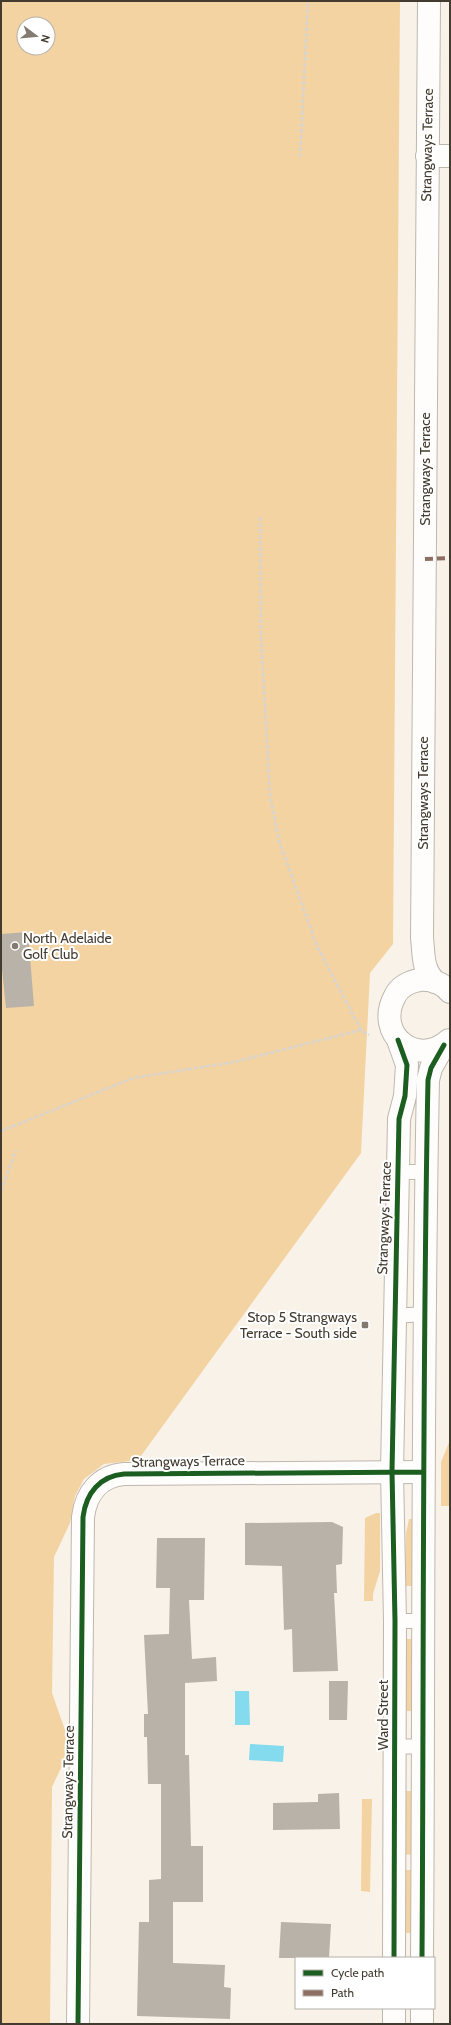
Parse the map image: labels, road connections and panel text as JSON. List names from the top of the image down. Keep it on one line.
{"streets":{"street":["Strangways Terrace","Ward Street"]},"crossings":[["Strangways Terrace","Ward Street"]],"places":{"other":["North Adelaide Golf Club"],"transit":["Stop 5 Strangways Terrace - South side"]},"legend":["Cycle path","Path"],"north":"right"}
